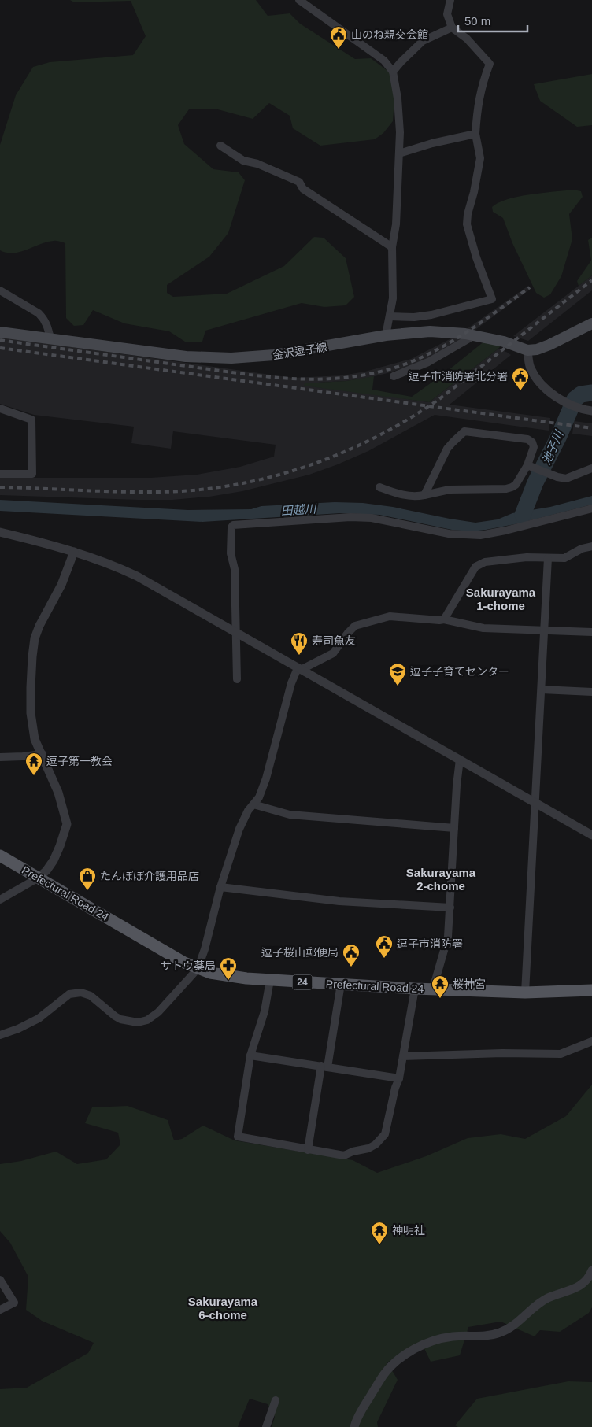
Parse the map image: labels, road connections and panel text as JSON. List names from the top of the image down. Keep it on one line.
{"streets":{"main road":["金沢逗子線","Prefectural Road 24","24"]},"districts":["Sakurayama 1-chome","Sakurayama 2-chome","Sakurayama 6-chome"],"water":["池子川","田越川"],"places":{"public building":["山のね親交会館","逗子市消防署北分署","逗子市消防署","逗子桜山郵便局"],"restaurant":["寿司魚友"],"school or university":["逗子子育てセンター"],"temple":["逗子第一教会","桜神宮","神明社"],"shop":["たんぽぽ介護用品店"],"pharmacy":["サトウ薬局"]},"scale_bar":"50 m"}
